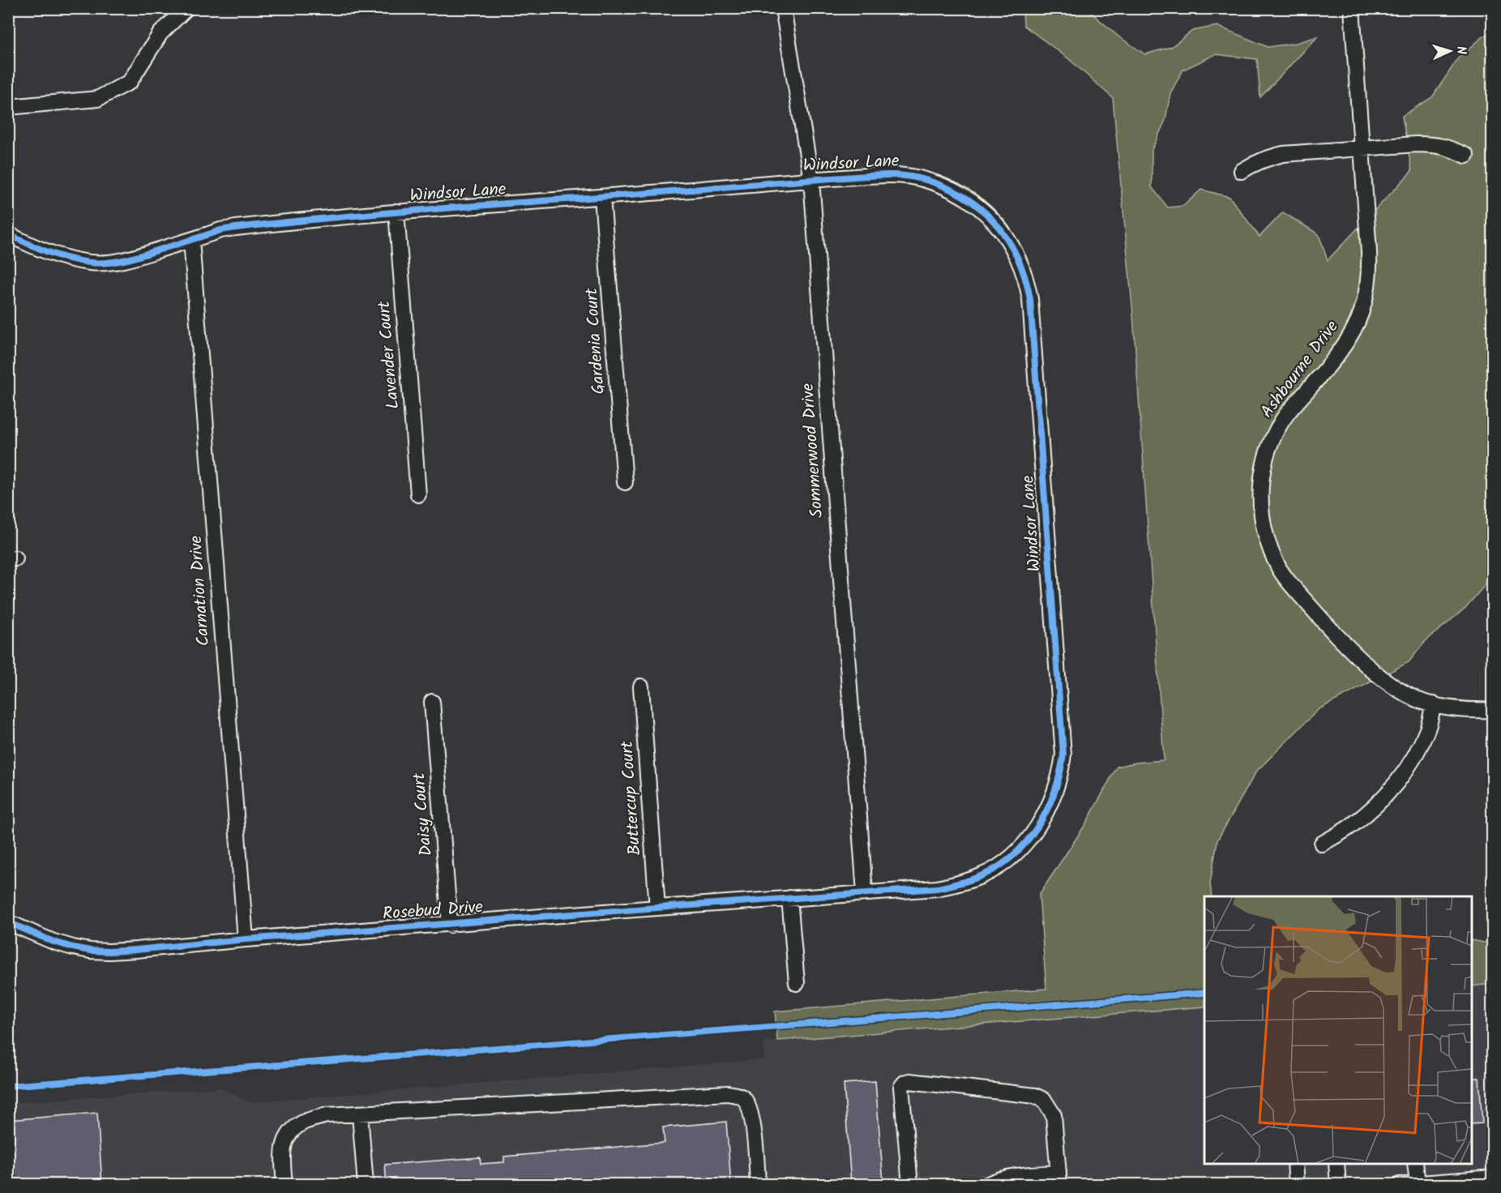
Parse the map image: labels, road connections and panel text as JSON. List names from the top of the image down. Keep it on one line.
{"streets":{"street":["Windsor Lane","Gardenia Court","Lavender Court","Ashbourne Drive","Sommerwood Drive","Carnation Drive","Buttercup Court","Daisy Court","Rosebud Drive"]},"crossings":[["Windsor Lane","Gardenia Court"],["Windsor Lane","Lavender Court"],["Windsor Lane","Sommerwood Drive"],["Windsor Lane","Carnation Drive"],["Windsor Lane","Rosebud Drive"],["Sommerwood Drive","Rosebud Drive"],["Carnation Drive","Rosebud Drive"],["Buttercup Court","Rosebud Drive"],["Daisy Court","Rosebud Drive"]],"north":"right"}
